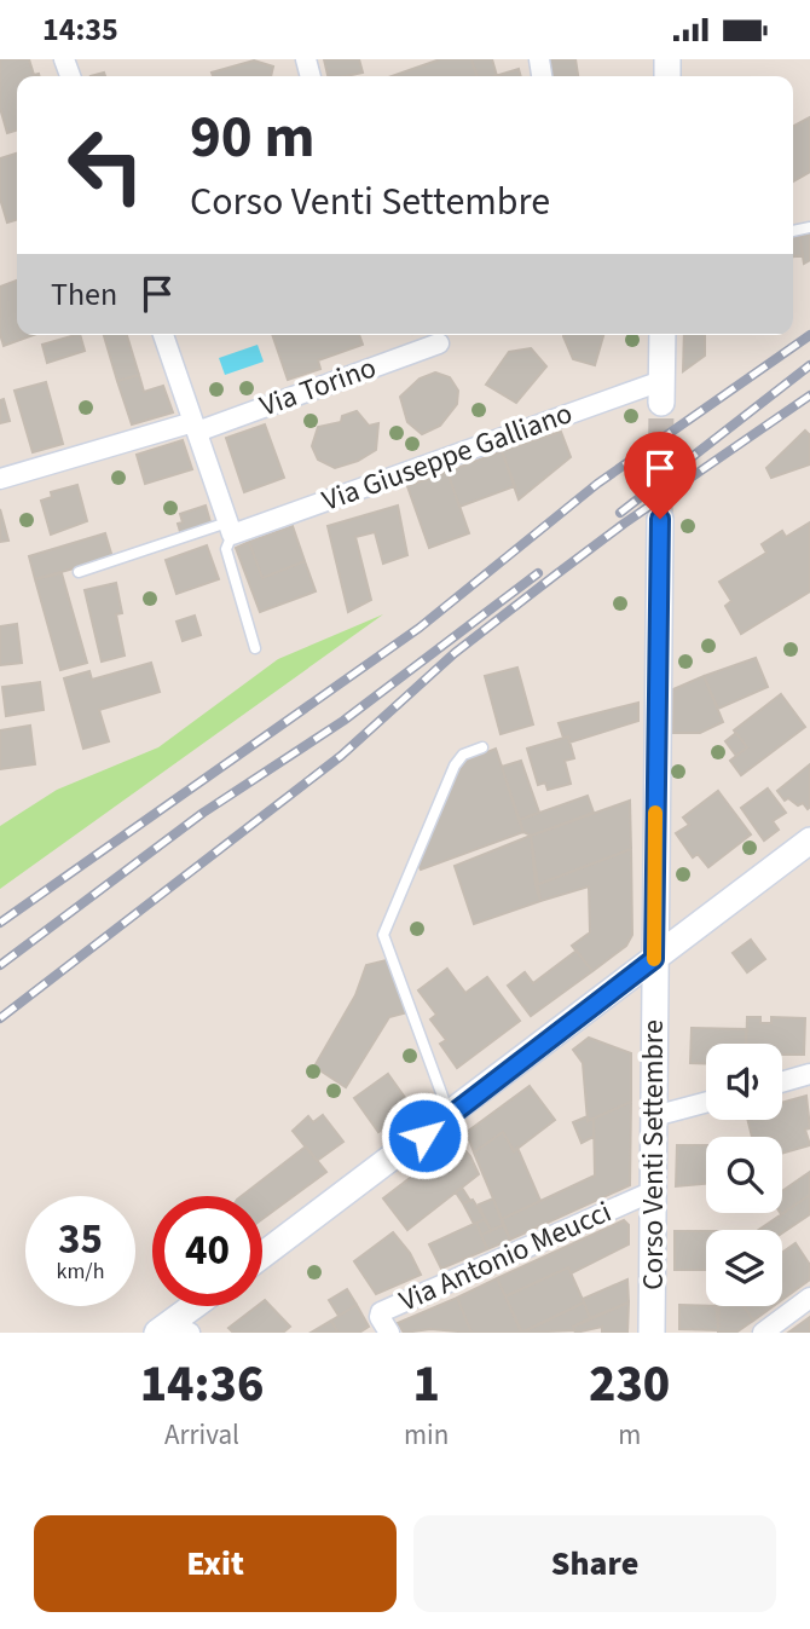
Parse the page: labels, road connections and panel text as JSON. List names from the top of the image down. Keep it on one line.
{"streets":{"street":["Via Torino","Via Giuseppe Galliano","Corso Venti Settembre","Via Antonio Meucci"]},"crossings":[["Corso Venti Settembre","Via Antonio Meucci"]],"page":{"status":"14:35","turn":["90 m","Corso Venti Settembre"],"then":"Then","speed":"35 km/h","limit":"40","eta":["14:36","Arrival","1","min","230","m"],"buttons":["Exit","Share"]}}
